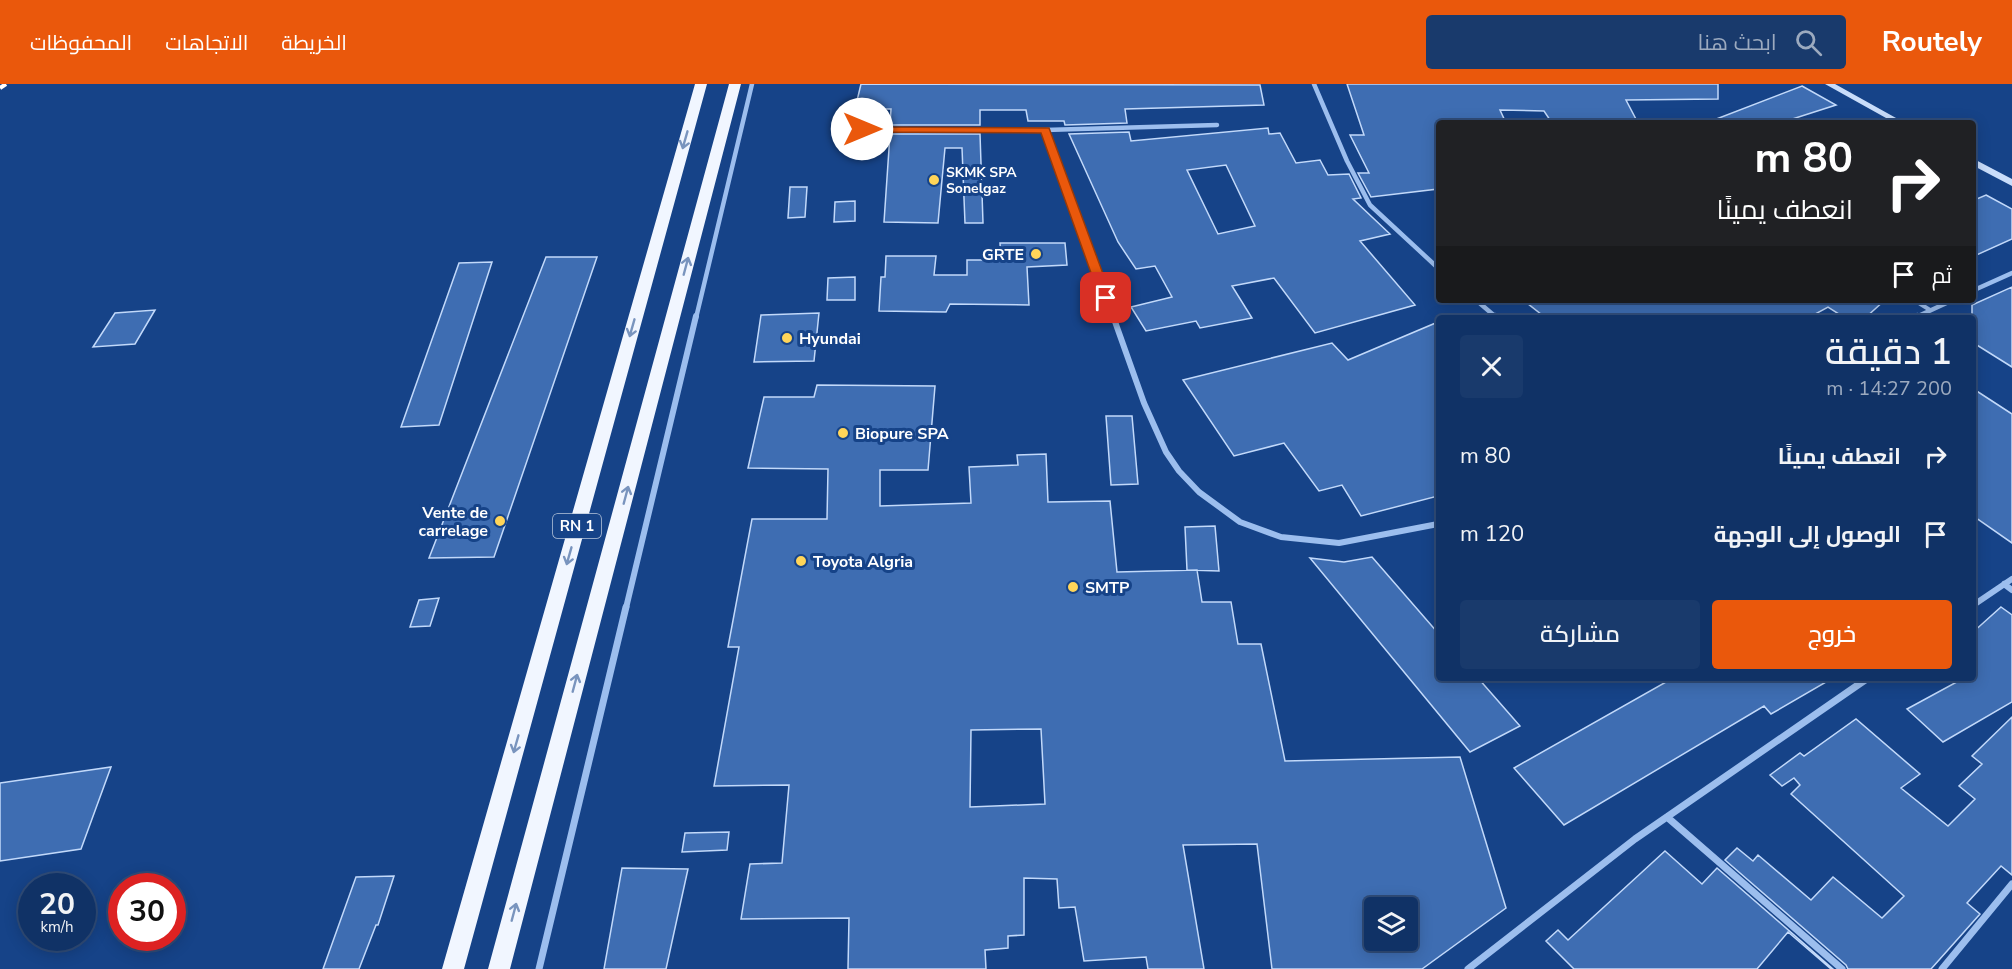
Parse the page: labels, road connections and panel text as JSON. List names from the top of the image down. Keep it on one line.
{"streets":{"highway":["RN 1"]},"places":["SKMK SPA Sonelgaz","GRTE","Hyundai","Biopure SPA","Vente de carrelage","Toyota Algria","SMTP"],"page":{"header":"Routely","search":"ابحث هنا","nav":["الخريطة","الاتجاهات","المحفوظات"],"turn":["80 m","انعطف يمينًا"],"then":"ثم","heading":["1 دقيقة","200 m · 14:27"],"list":[{"name":"انعطف يمينًا","value":"80 m"},{"name":"الوصول إلى الوجهة","value":"120 m"}],"buttons":["خروج","مشاركة"],"speed":"20 km/h","limit":"30"}}
